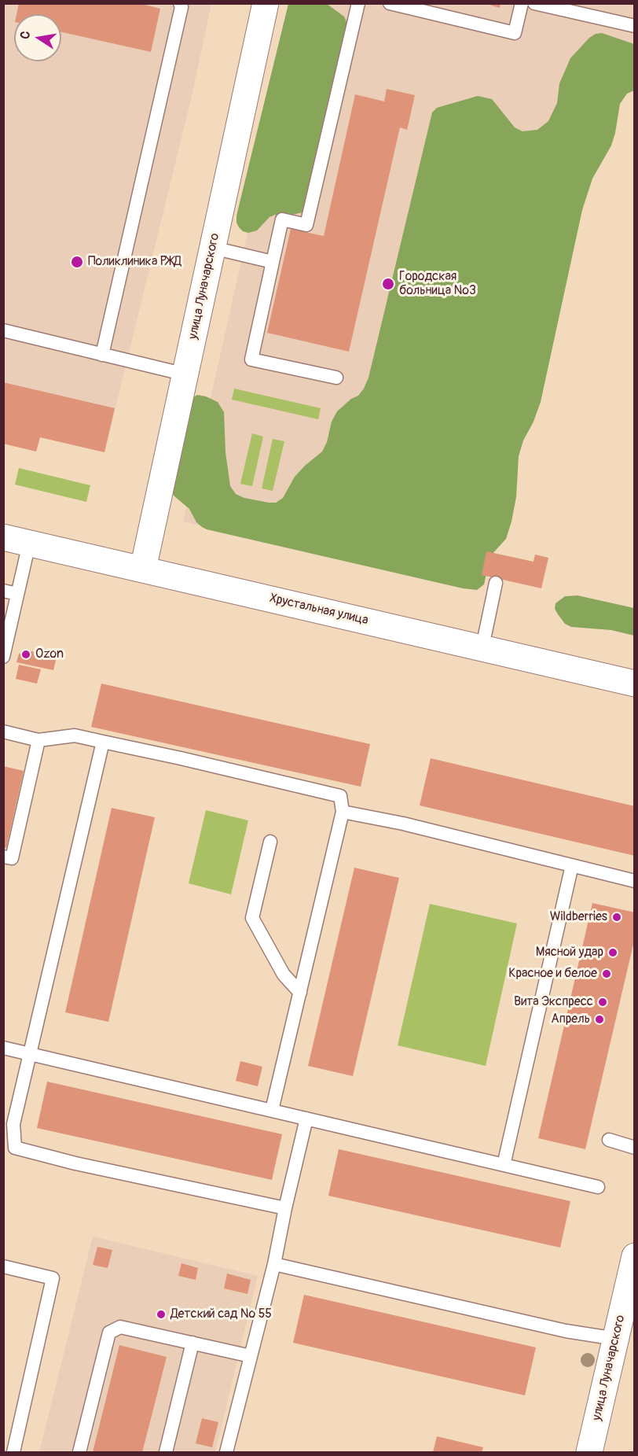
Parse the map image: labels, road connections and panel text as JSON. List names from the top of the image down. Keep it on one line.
{"streets":{"street":["улица Луначарского","Хрустальная улица"]},"crossings":[["улица Луначарского","Хрустальная улица"]],"places":["Поликлиника РЖД","Городская больница №3","Ozon","Wildberries","Мясной удар","Красное и белое","Вита Экспресс","Апрель","Детский сад № 55"],"north":"left"}
